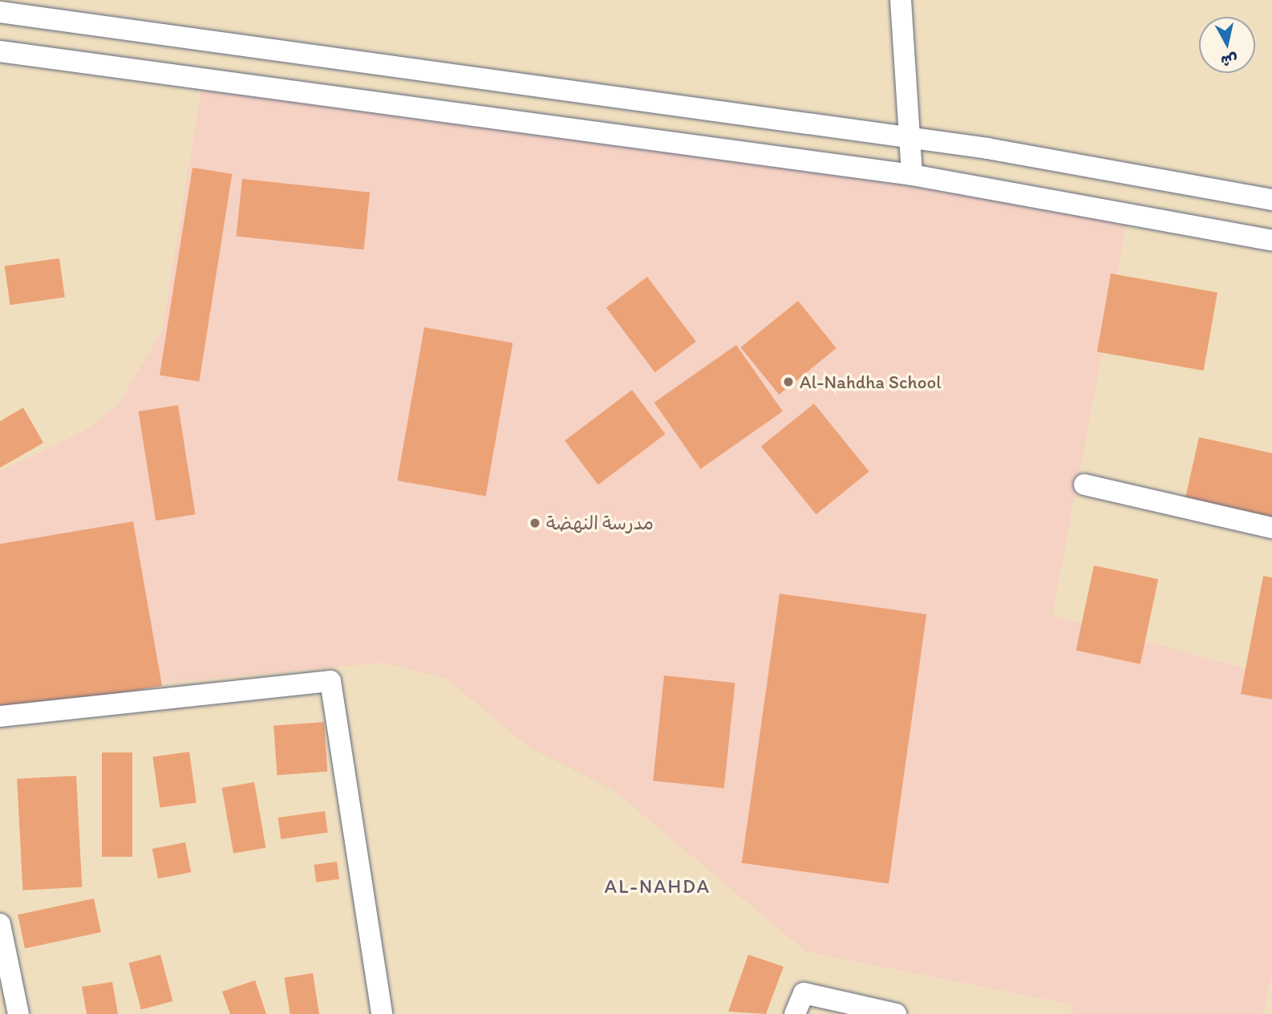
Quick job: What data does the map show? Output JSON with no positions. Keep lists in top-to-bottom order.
{
  "districts": ["AL-NAHDA"],
  "places": ["Al-Nahdha School", "مدرسة النهضة"],
  "north": "bottom"
}
